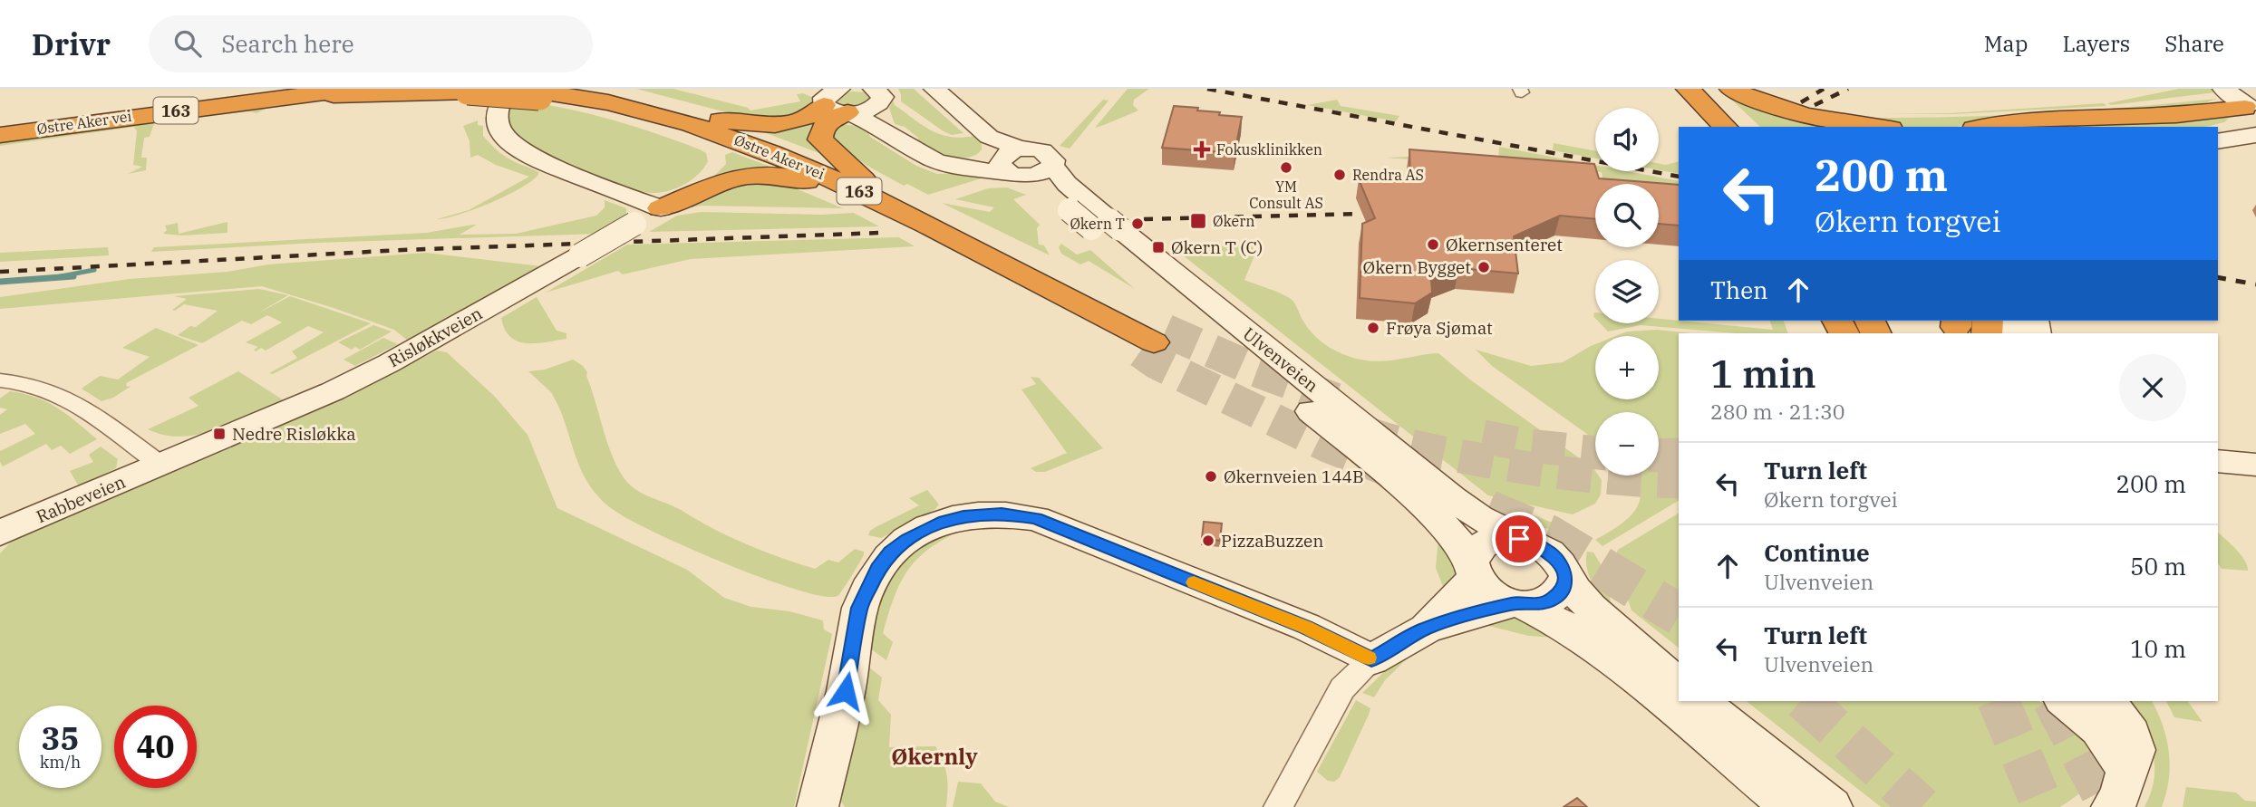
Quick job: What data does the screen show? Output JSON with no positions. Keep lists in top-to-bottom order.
{
  "streets": {
    "highway": ["163", "Østre Aker vei"],
    "main road": ["Risløkkveien", "Ulvenveien", "Rabbeveien"]
  },
  "crossings": [
    ["163", "Østre Aker vei"],
    ["Risløkkveien", "Rabbeveien"]
  ],
  "districts": ["Økernly"],
  "places": {
    "health": ["Fokusklinikken"],
    "other": [
      "YM Consult AS",
      "Rendra AS",
      "Økern T",
      "Økernsenteret",
      "Økern Bygget",
      "Frøya Sjømat",
      "Økernveien 144B",
      "PizzaBuzzen"
    ],
    "transit": ["Økern", "Økern T (C)", "Nedre Risløkka"]
  },
  "page": {
    "header": "Drivr",
    "search": "Search here",
    "nav": ["Map", "Layers", "Share"],
    "map_buttons": ["+", "−"],
    "turn": ["200 m", "Økern torgvei"],
    "then": "Then",
    "heading": ["1 min", "280 m · 21:30"],
    "list": [
      {
        "name": "Turn left",
        "note": "Økern torgvei",
        "value": "200 m"
      },
      {
        "name": "Continue",
        "note": "Ulvenveien",
        "value": "50 m"
      },
      {
        "name": "Turn left",
        "note": "Ulvenveien",
        "value": "10 m"
      }
    ],
    "speed": "35 km/h",
    "limit": "40"
  }
}
